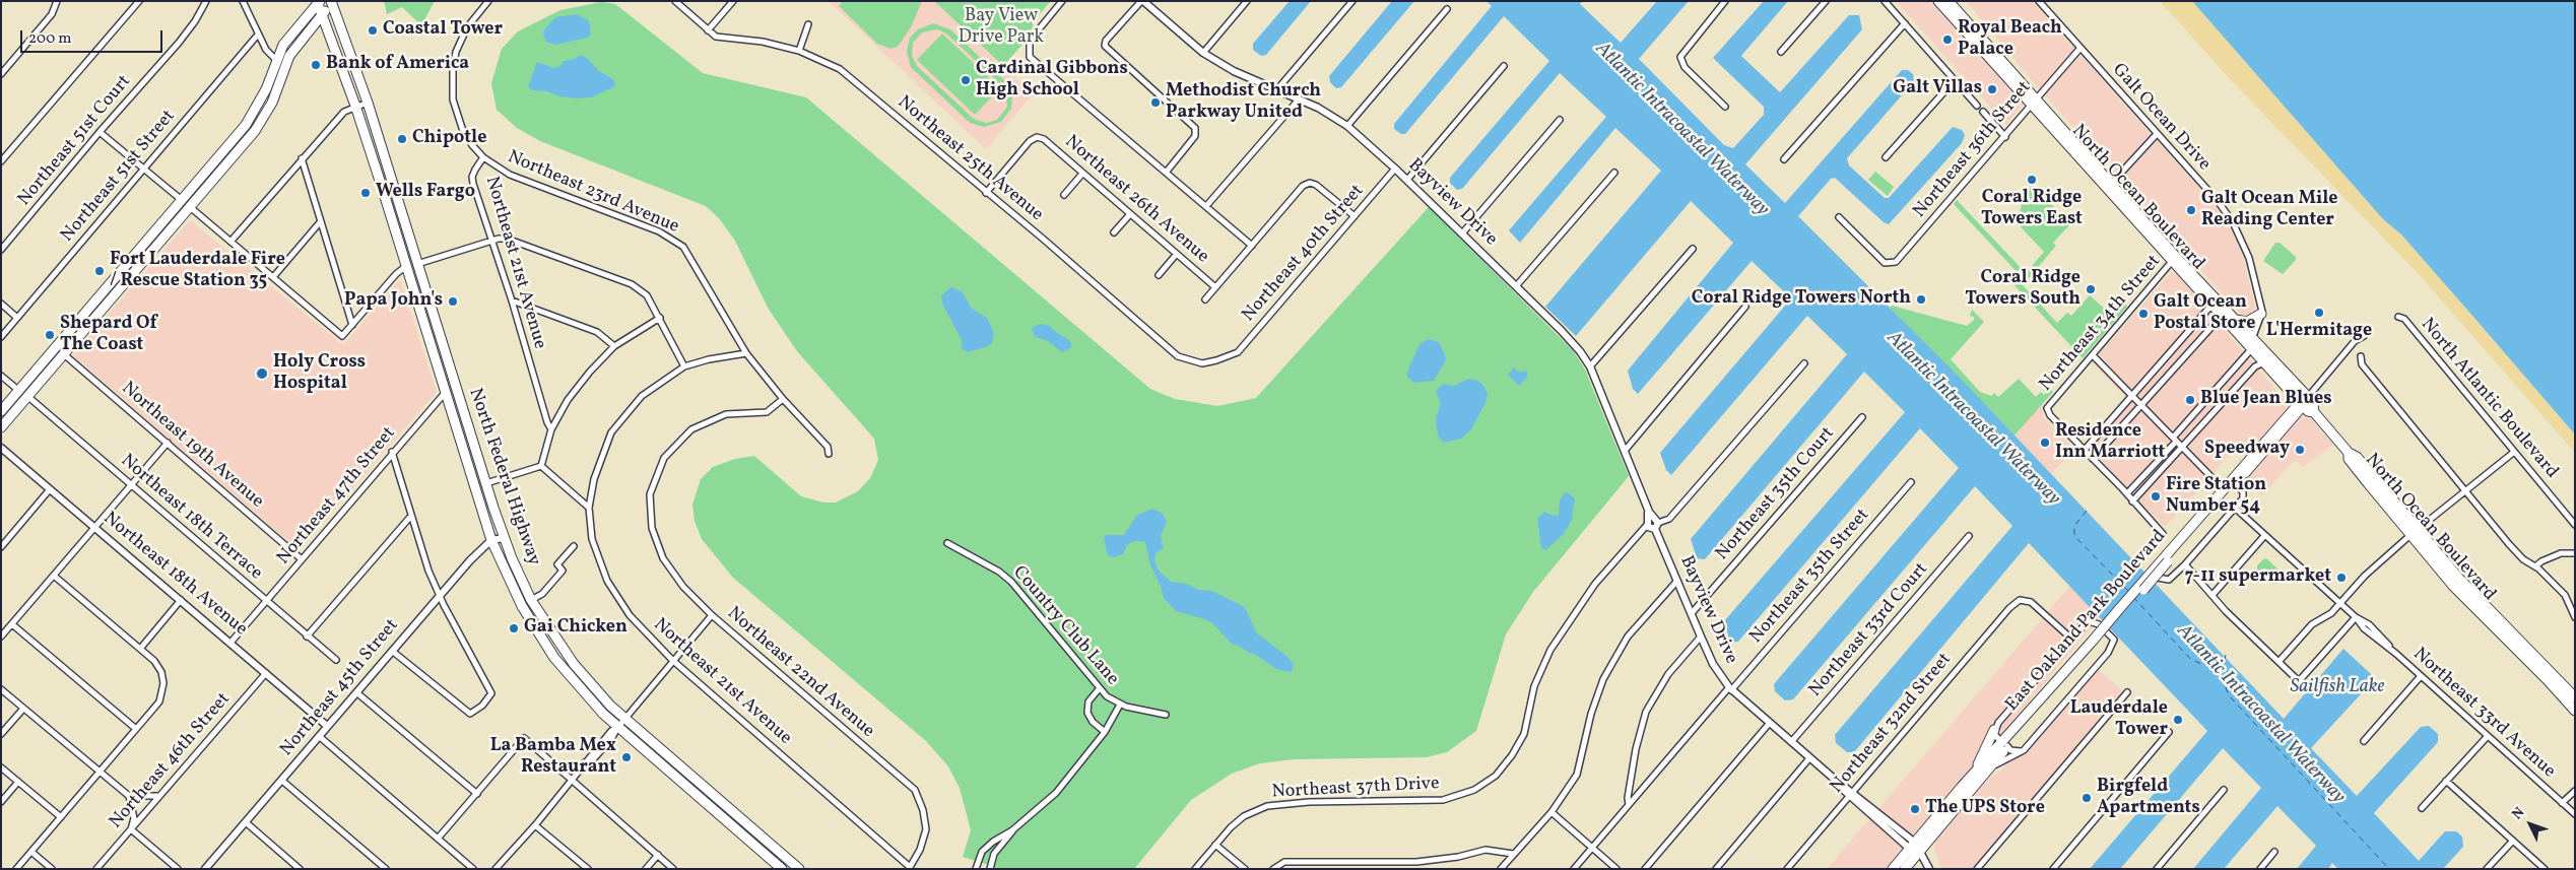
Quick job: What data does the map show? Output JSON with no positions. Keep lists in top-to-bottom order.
{
  "streets": {
    "main road": ["North Ocean Boulevard", "North Federal Highway", "East Oakland Park Boulevard"],
    "street": [
      "Galt Ocean Drive",
      "Northeast 51st Court",
      "Northeast 36th Street",
      "Northeast 25th Avenue",
      "Northeast 51st Street",
      "Northeast 23rd Avenue",
      "Northeast 26th Avenue",
      "Bayview Drive",
      "Northeast 40th Street",
      "Northeast 21st Avenue",
      "Northeast 34th Street",
      "North Atlantic Boulevard",
      "Northeast 19th Avenue",
      "Northeast 35th Court",
      "Northeast 47th Street",
      "Northeast 18th Terrace",
      "Northeast 18th Avenue",
      "Northeast 35th Street",
      "Country Club Lane",
      "Northeast 33rd Court",
      "Northeast 22nd Avenue",
      "Northeast 45th Street",
      "Northeast 33rd Avenue",
      "Northeast 32nd Street",
      "Northeast 46th Street",
      "Northeast 37th Drive"
    ]
  },
  "crossings": [
    ["Galt Ocean Drive", "Northeast 36th Street"],
    ["Northeast 36th Street", "North Ocean Boulevard"],
    ["Northeast 25th Avenue", "Northeast 26th Avenue"],
    ["Northeast 25th Avenue", "Northeast 40th Street"],
    ["Northeast 23rd Avenue", "Northeast 21st Avenue"],
    ["Northeast 23rd Avenue", "Northeast 22nd Avenue"],
    ["North Ocean Boulevard", "Northeast 34th Street"],
    ["North Ocean Boulevard", "East Oakland Park Boulevard"],
    ["Bayview Drive", "Northeast 40th Street"],
    ["Bayview Drive", "Northeast 35th Court"],
    ["Bayview Drive", "Northeast 35th Street"],
    ["Bayview Drive", "East Oakland Park Boulevard"],
    ["Bayview Drive", "Northeast 33rd Court"],
    ["Bayview Drive", "Northeast 32nd Street"],
    ["Bayview Drive", "Northeast 37th Drive"],
    ["Northeast 21st Avenue", "Northeast 22nd Avenue"],
    ["Northeast 19th Avenue", "Northeast 47th Street"],
    ["North Federal Highway", "Northeast 47th Street"],
    ["North Federal Highway", "Northeast 45th Street"],
    ["Northeast 47th Street", "Northeast 18th Terrace"],
    ["Northeast 47th Street", "Northeast 18th Avenue"],
    ["Northeast 18th Avenue", "Northeast 45th Street"],
    ["Northeast 18th Avenue", "Northeast 46th Street"],
    ["East Oakland Park Boulevard", "Northeast 33rd Avenue"]
  ],
  "water": ["Atlantic Intracoastal Waterway", "Sailfish Lake"],
  "parks": ["Bay View Drive Park"],
  "places": [
    "Coastal Tower",
    "Royal Beach Palace",
    "Bank of America",
    "Cardinal Gibbons High School",
    "Galt Villas",
    "Methodist Church Parkway United",
    "Chipotle",
    "Coral Ridge Towers East",
    "Wells Fargo",
    "Galt Ocean Mile Reading Center",
    "Fort Lauderdale Fire / Rescue Station 35",
    "Coral Ridge Towers South",
    "Coral Ridge Towers North",
    "Papa John's",
    "L'Hermitage",
    "Galt Ocean Postal Store",
    "Shepard Of The Coast",
    "Holy Cross Hospital",
    "Blue Jean Blues",
    "Residence Inn Marriott",
    "Speedway",
    "Fire Station Number 54",
    "7-11 supermarket",
    "Gai Chicken",
    "Lauderdale Tower",
    "La Bamba Mex Restaurant",
    "Birgfeld Apartments",
    "The UPS Store"
  ],
  "scale_bar": "200 m",
  "north": "top left"
}
